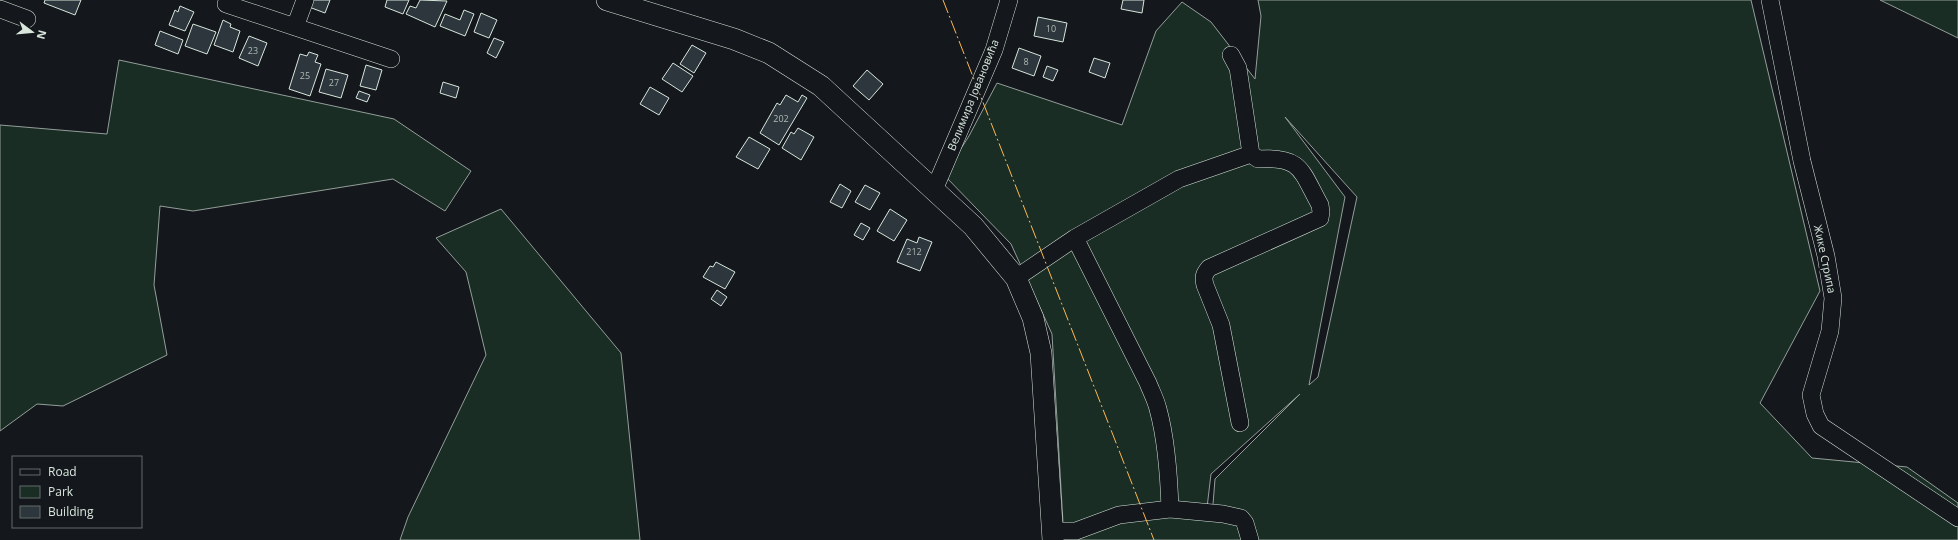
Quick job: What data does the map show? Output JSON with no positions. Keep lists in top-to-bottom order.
{
  "streets": {
    "street": ["Велимира Јовановића", "Жике Стрипа"]
  },
  "house_numbers": [
    "10",
    "23",
    "8",
    "25",
    "27",
    "202",
    "212"
  ],
  "legend": ["Road", "Park", "Building"],
  "north": "right"
}
